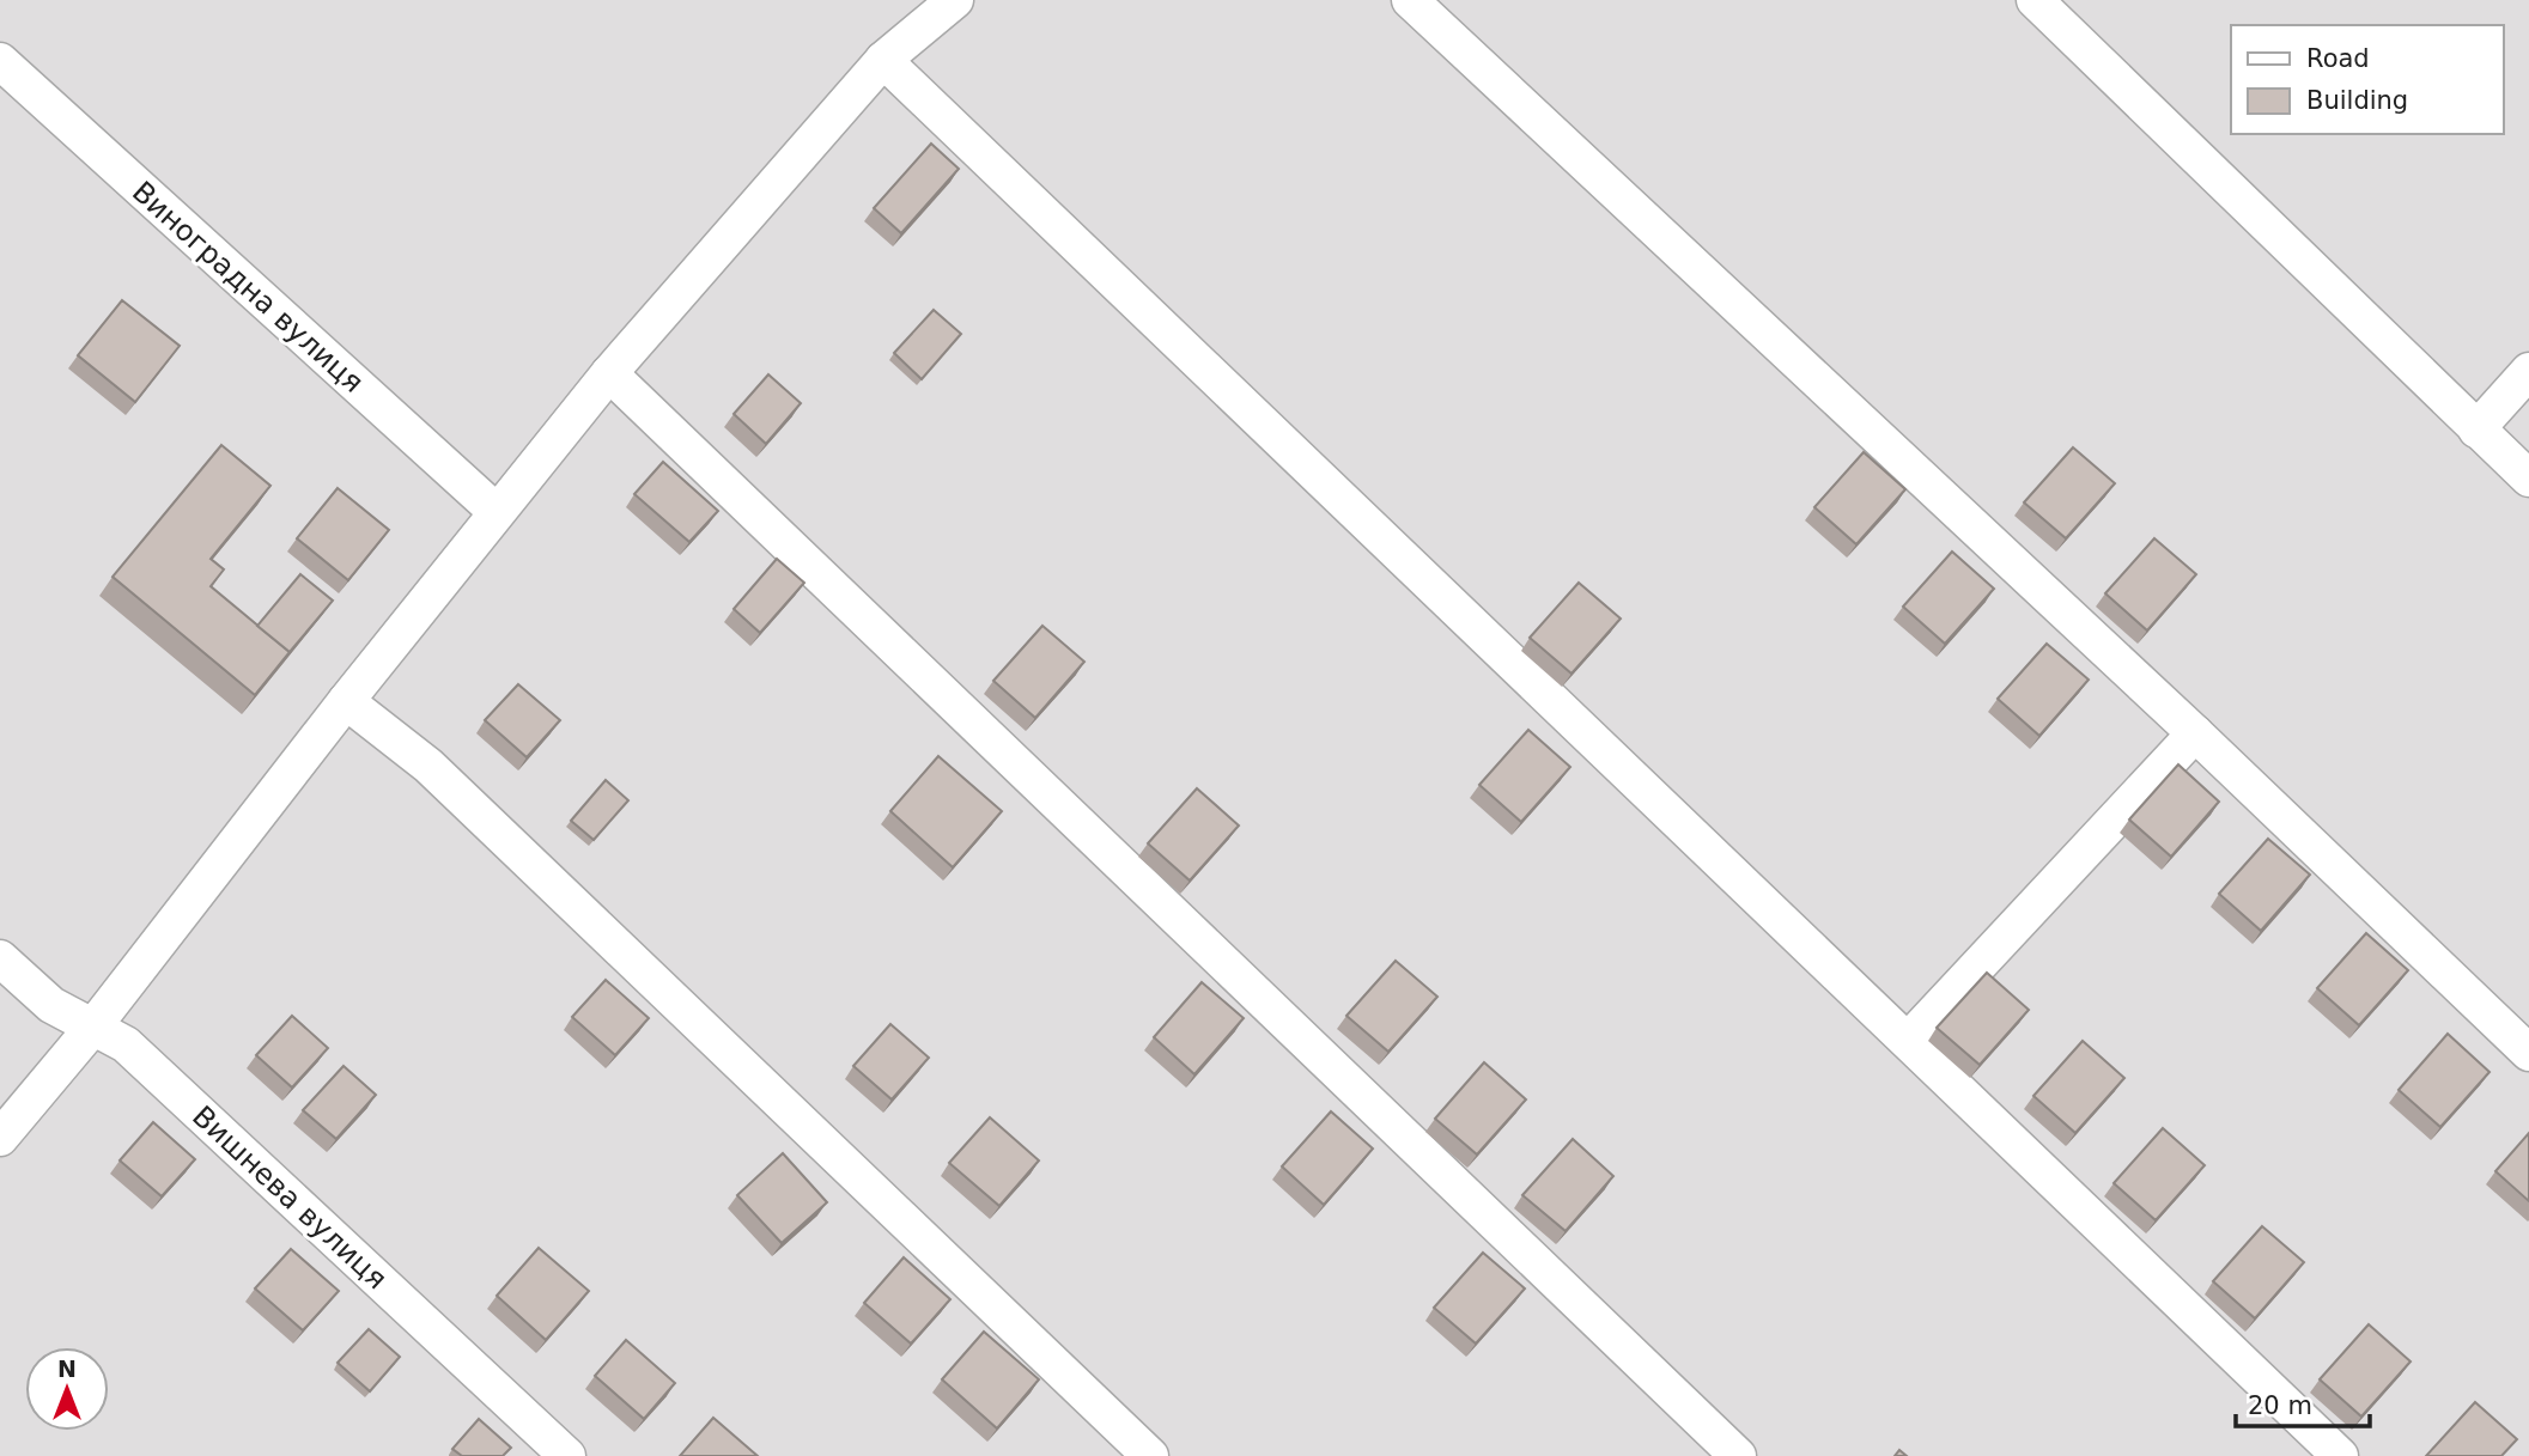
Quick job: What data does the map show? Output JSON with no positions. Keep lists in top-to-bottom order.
{
  "streets": {
    "street": ["Виноградна вулиця", "Вишнева вулиця"]
  },
  "legend": ["Road", "Building"],
  "scale_bar": "20 m",
  "north": "top"
}
